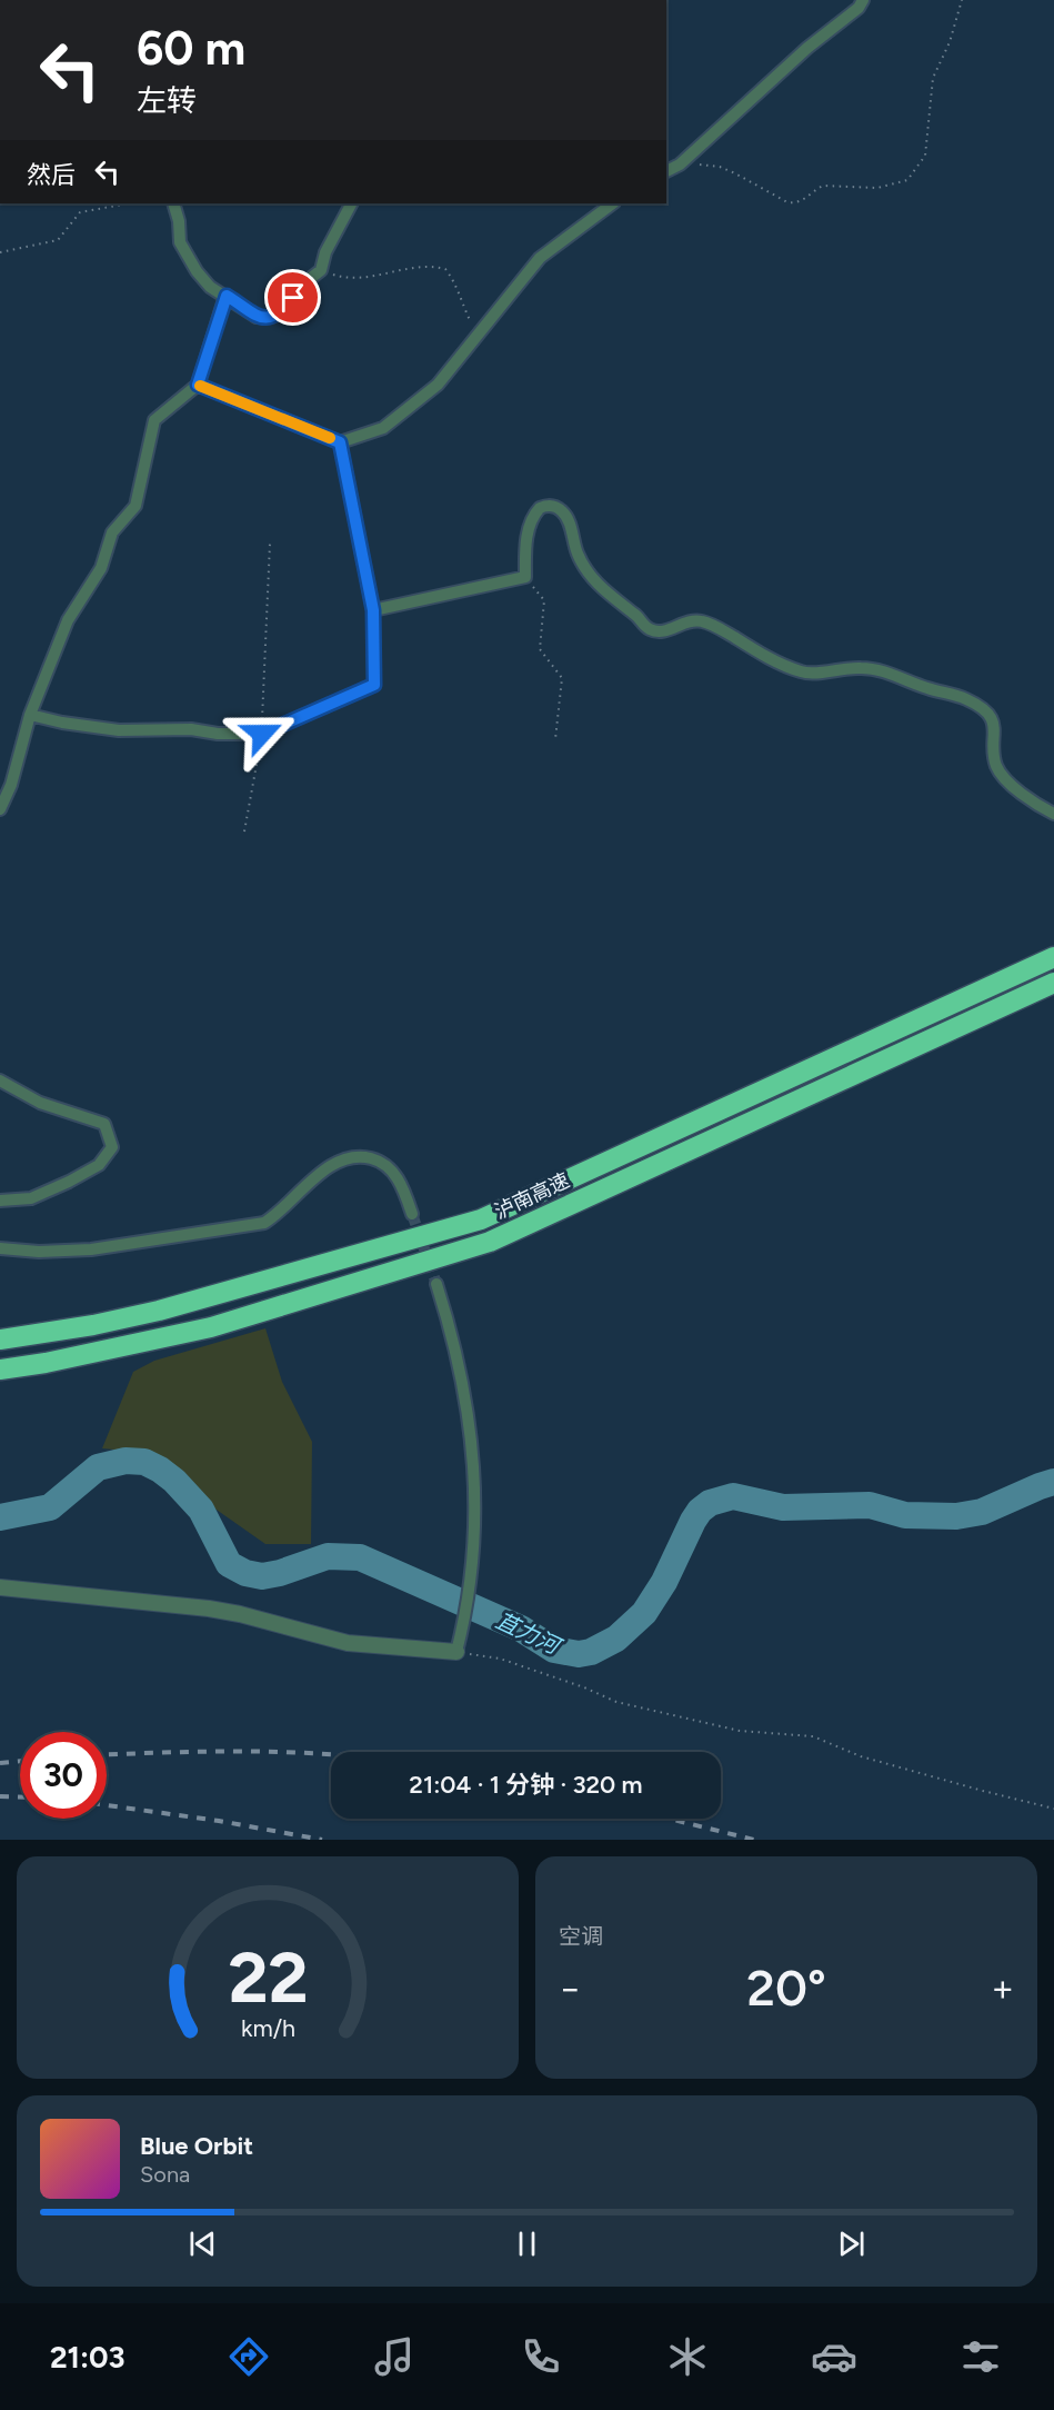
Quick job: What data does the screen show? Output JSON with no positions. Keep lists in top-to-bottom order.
{
  "streets": {
    "highway": ["泸南高速"]
  },
  "water": ["苴力河"],
  "page": {
    "turn": ["60 m", "左转"],
    "then": "然后",
    "limit": "30",
    "trip": "21:04 · 1 分钟 · 320 m",
    "tile": "空调",
    "heat": ["−", "20°", "+"],
    "song": ["Blue Orbit", "Sona"],
    "tabs": "21:03",
    "gauge": ["22", "km/h"]
  }
}
